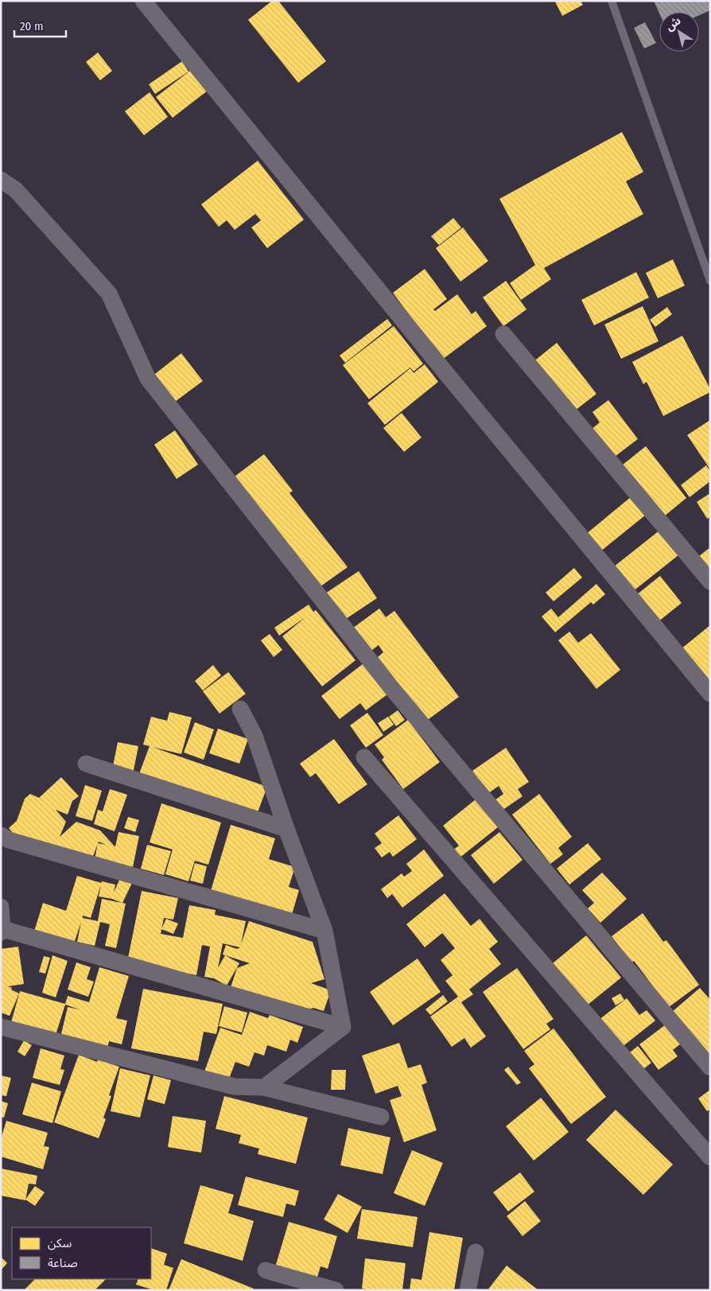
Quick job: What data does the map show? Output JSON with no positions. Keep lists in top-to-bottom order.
{
  "legend": ["سكن", "صناعة"],
  "scale_bar": "20 m",
  "north": "top left"
}
